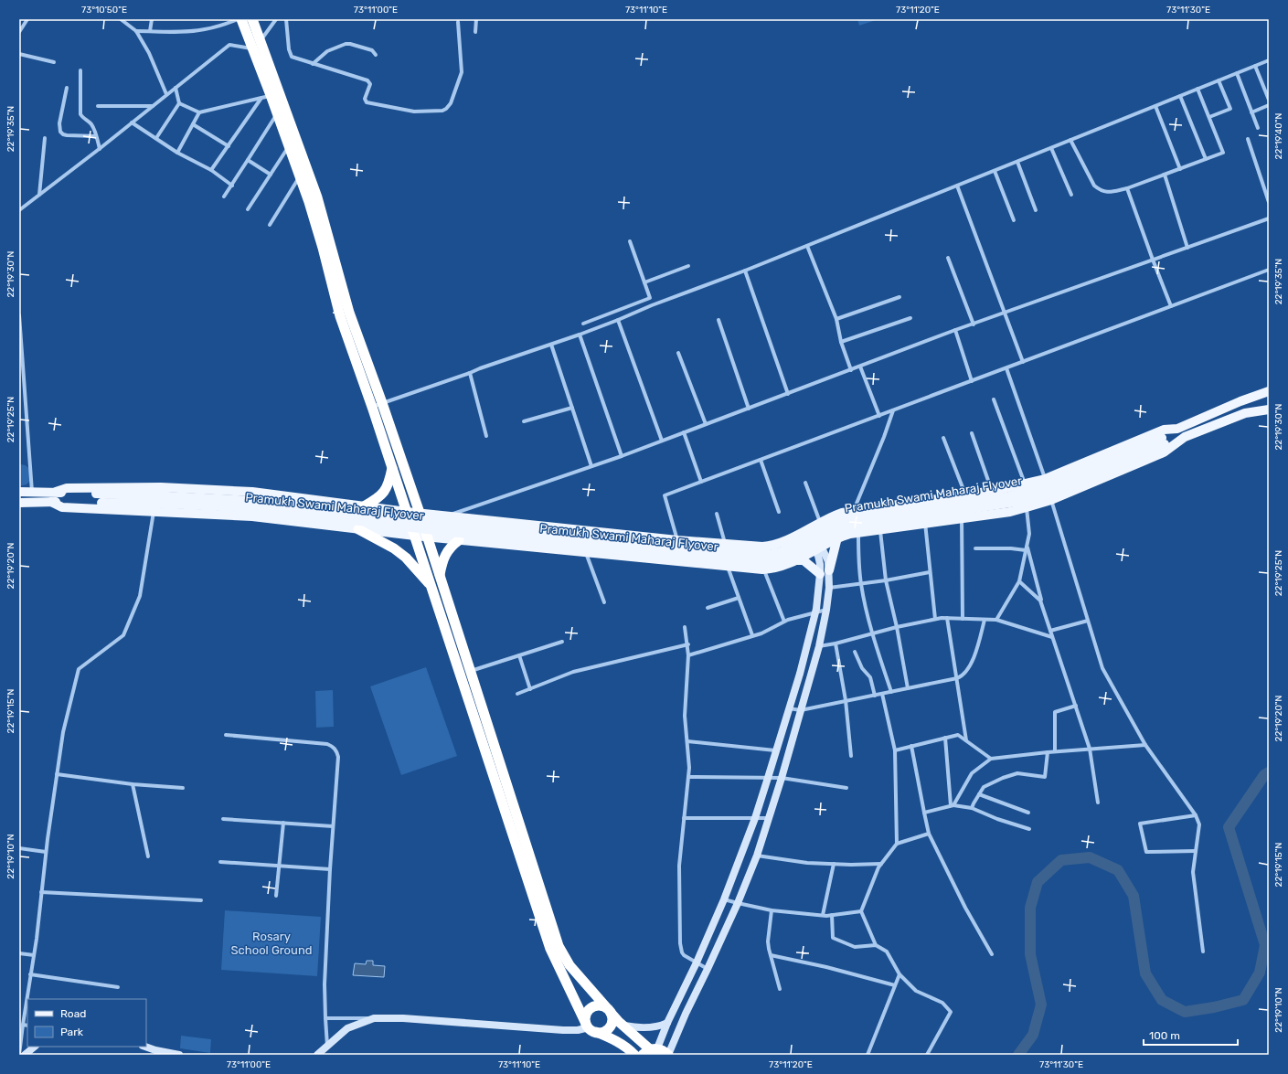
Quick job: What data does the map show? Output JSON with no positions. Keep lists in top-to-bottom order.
{
  "streets": {
    "main road": ["Pramukh Swami Maharaj Flyover"]
  },
  "parks": ["Rosary School Ground"],
  "legend": ["Road", "Park"],
  "scale_bar": "100 m",
  "coordinates": [
    "73°10'50\"E",
    "73°11'00\"E",
    "73°11'10\"E",
    "73°11'20\"E",
    "73°11'30\"E",
    "22°19'35\"N",
    "22°19'40\"N",
    "22°19'30\"N",
    "22°19'25\"N",
    "22°19'20\"N",
    "22°19'15\"N",
    "22°19'10\"N"
  ]
}
